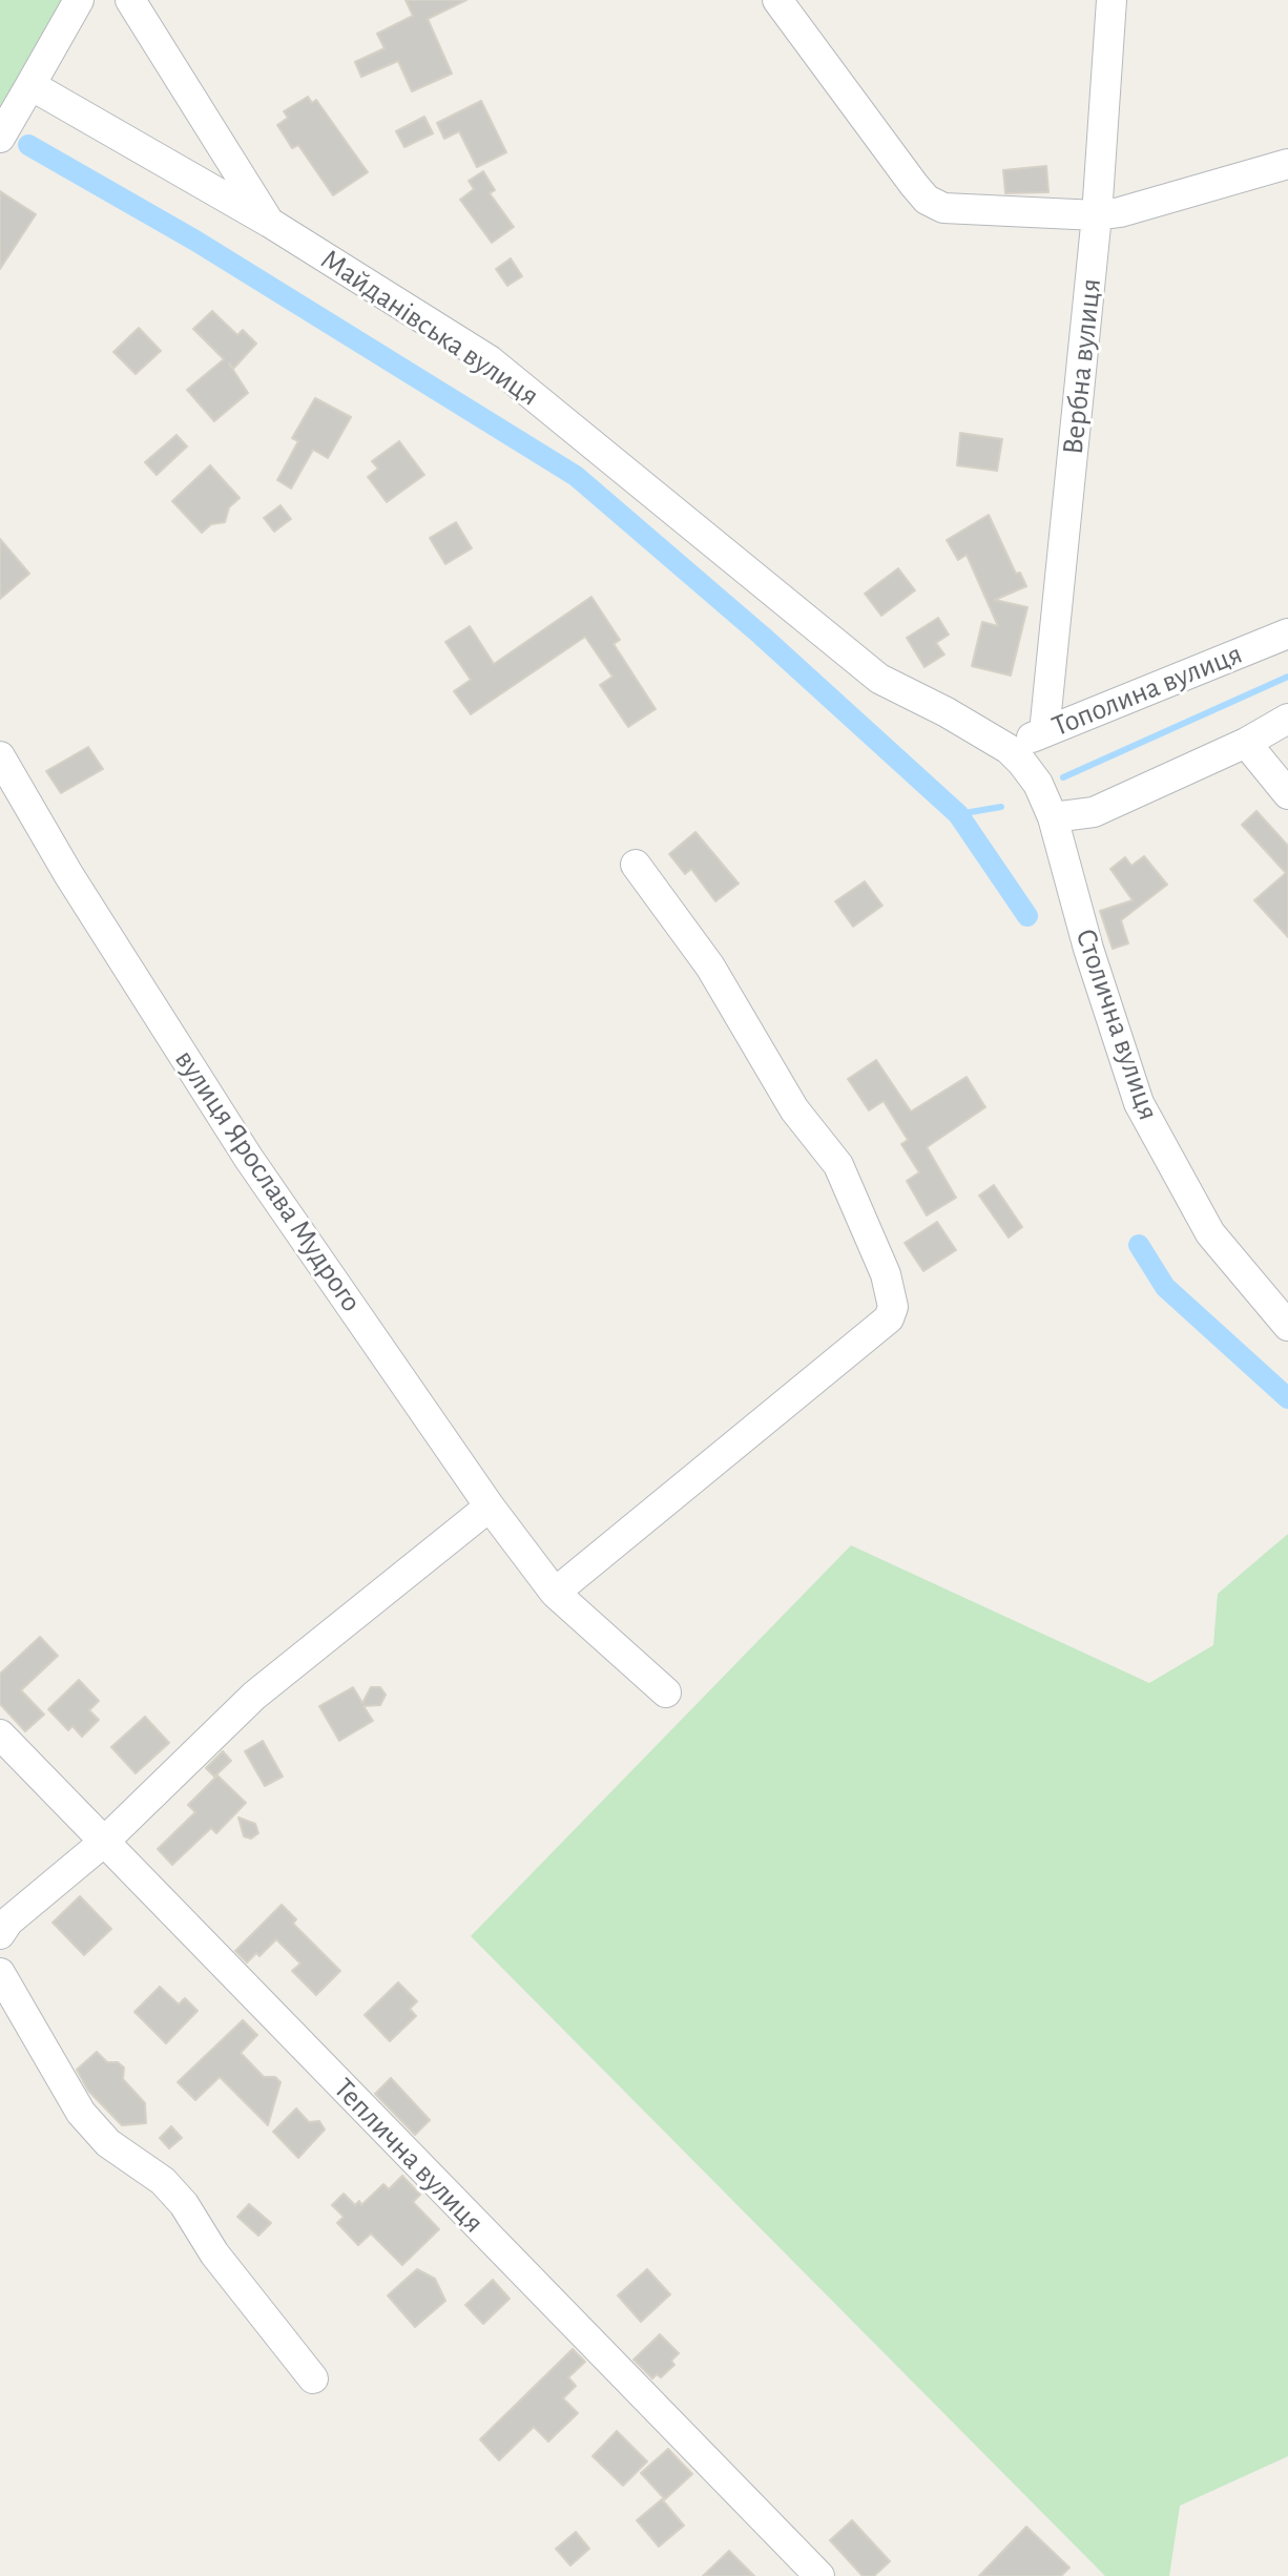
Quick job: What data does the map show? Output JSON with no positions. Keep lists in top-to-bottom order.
{
  "streets": {
    "street": [
      "Майданівська вулиця",
      "Вербна вулиця",
      "Тополина вулиця",
      "Столична вулиця",
      "вулиця Ярослава Мудрого",
      "Теплична вулиця"
    ]
  },
  "crossings": [
    ["Майданівська вулиця", "Тополина вулиця"],
    ["Майданівська вулиця", "Столична вулиця"],
    ["Вербна вулиця", "Тополина вулиця"],
    ["Тополина вулиця", "Столична вулиця"]
  ]
}
